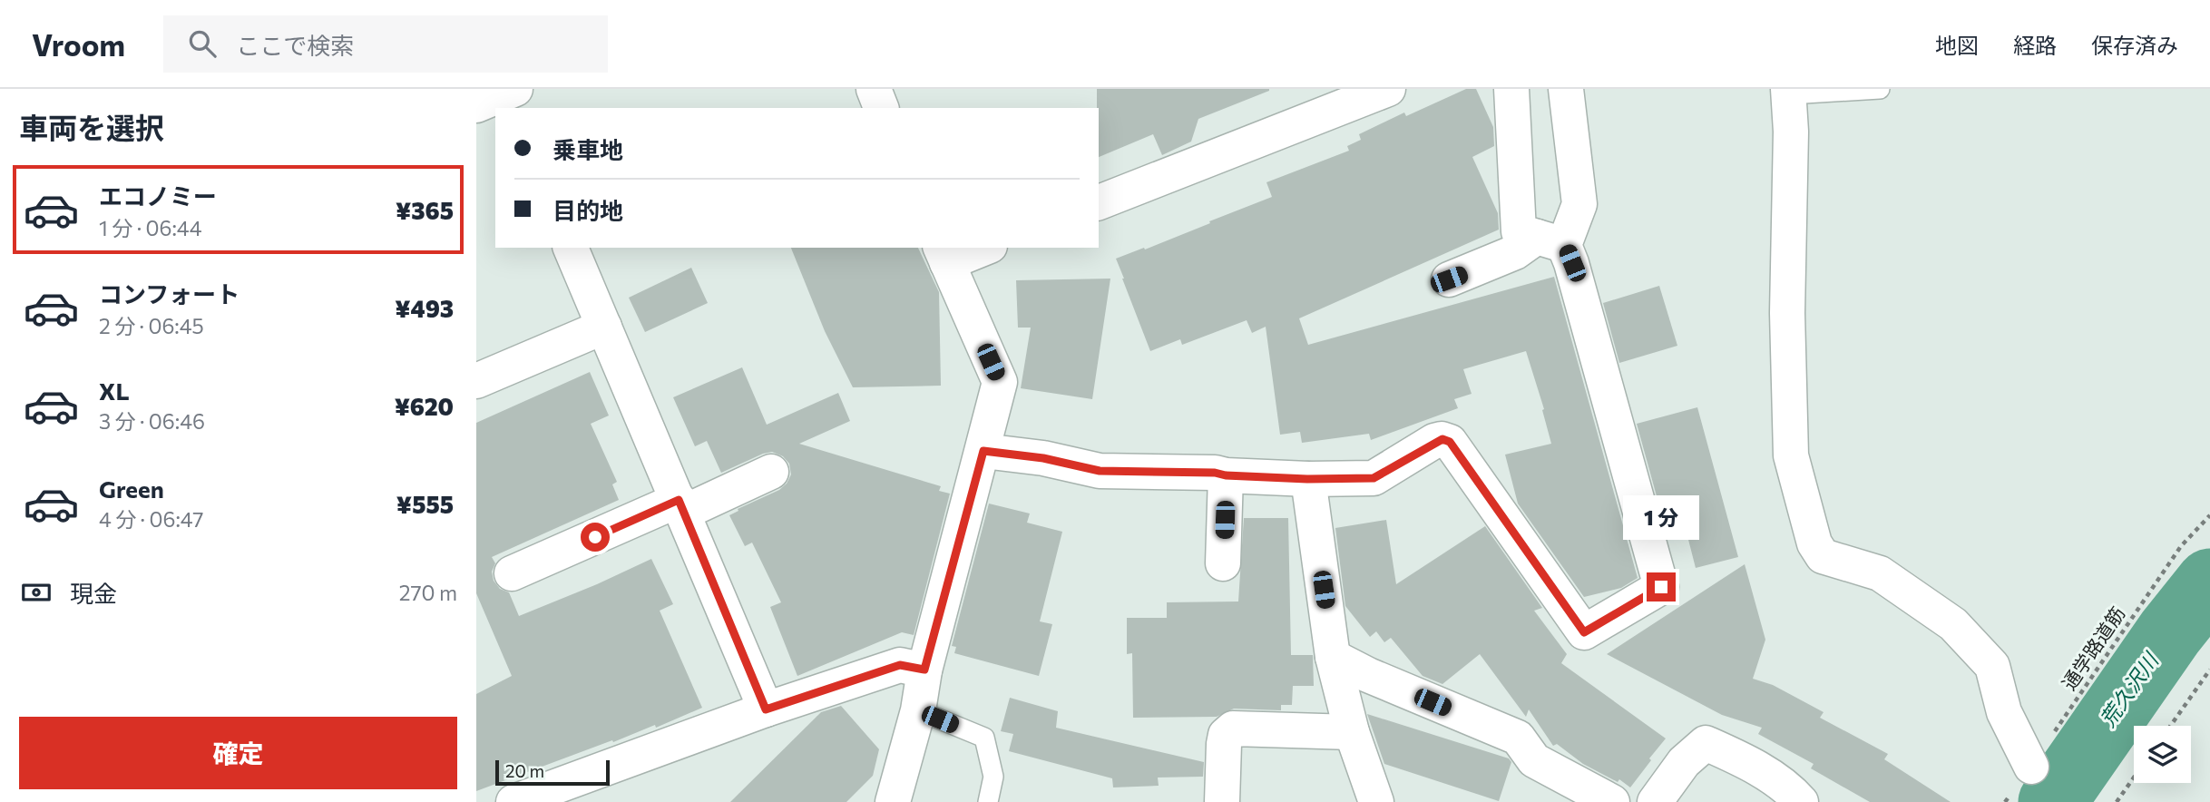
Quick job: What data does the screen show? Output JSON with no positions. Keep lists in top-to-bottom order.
{
  "streets": {
    "path": ["通学路道筋"]
  },
  "water": ["荒久沢川"],
  "scale_bar": "20 m",
  "page": {
    "header": "Vroom",
    "search": "ここで検索",
    "nav": ["地図", "経路", "保存済み"],
    "heading": "車両を選択",
    "banner": ["乗車地", "目的地"],
    "list": [
      {
        "name": "エコノミー",
        "note": "1 分 · 06:44",
        "value": "¥365"
      },
      {
        "name": "コンフォート",
        "note": "2 分 · 06:45",
        "value": "¥493"
      },
      {
        "name": "XL",
        "note": "3 分 · 06:46",
        "value": "¥620"
      },
      {
        "name": "Green",
        "note": "4 分 · 06:47",
        "value": "¥555"
      }
    ],
    "bubble": "1 分",
    "pay": ["現金", "270 m"],
    "buttons": "確定",
    "scale": "20 m"
  }
}
